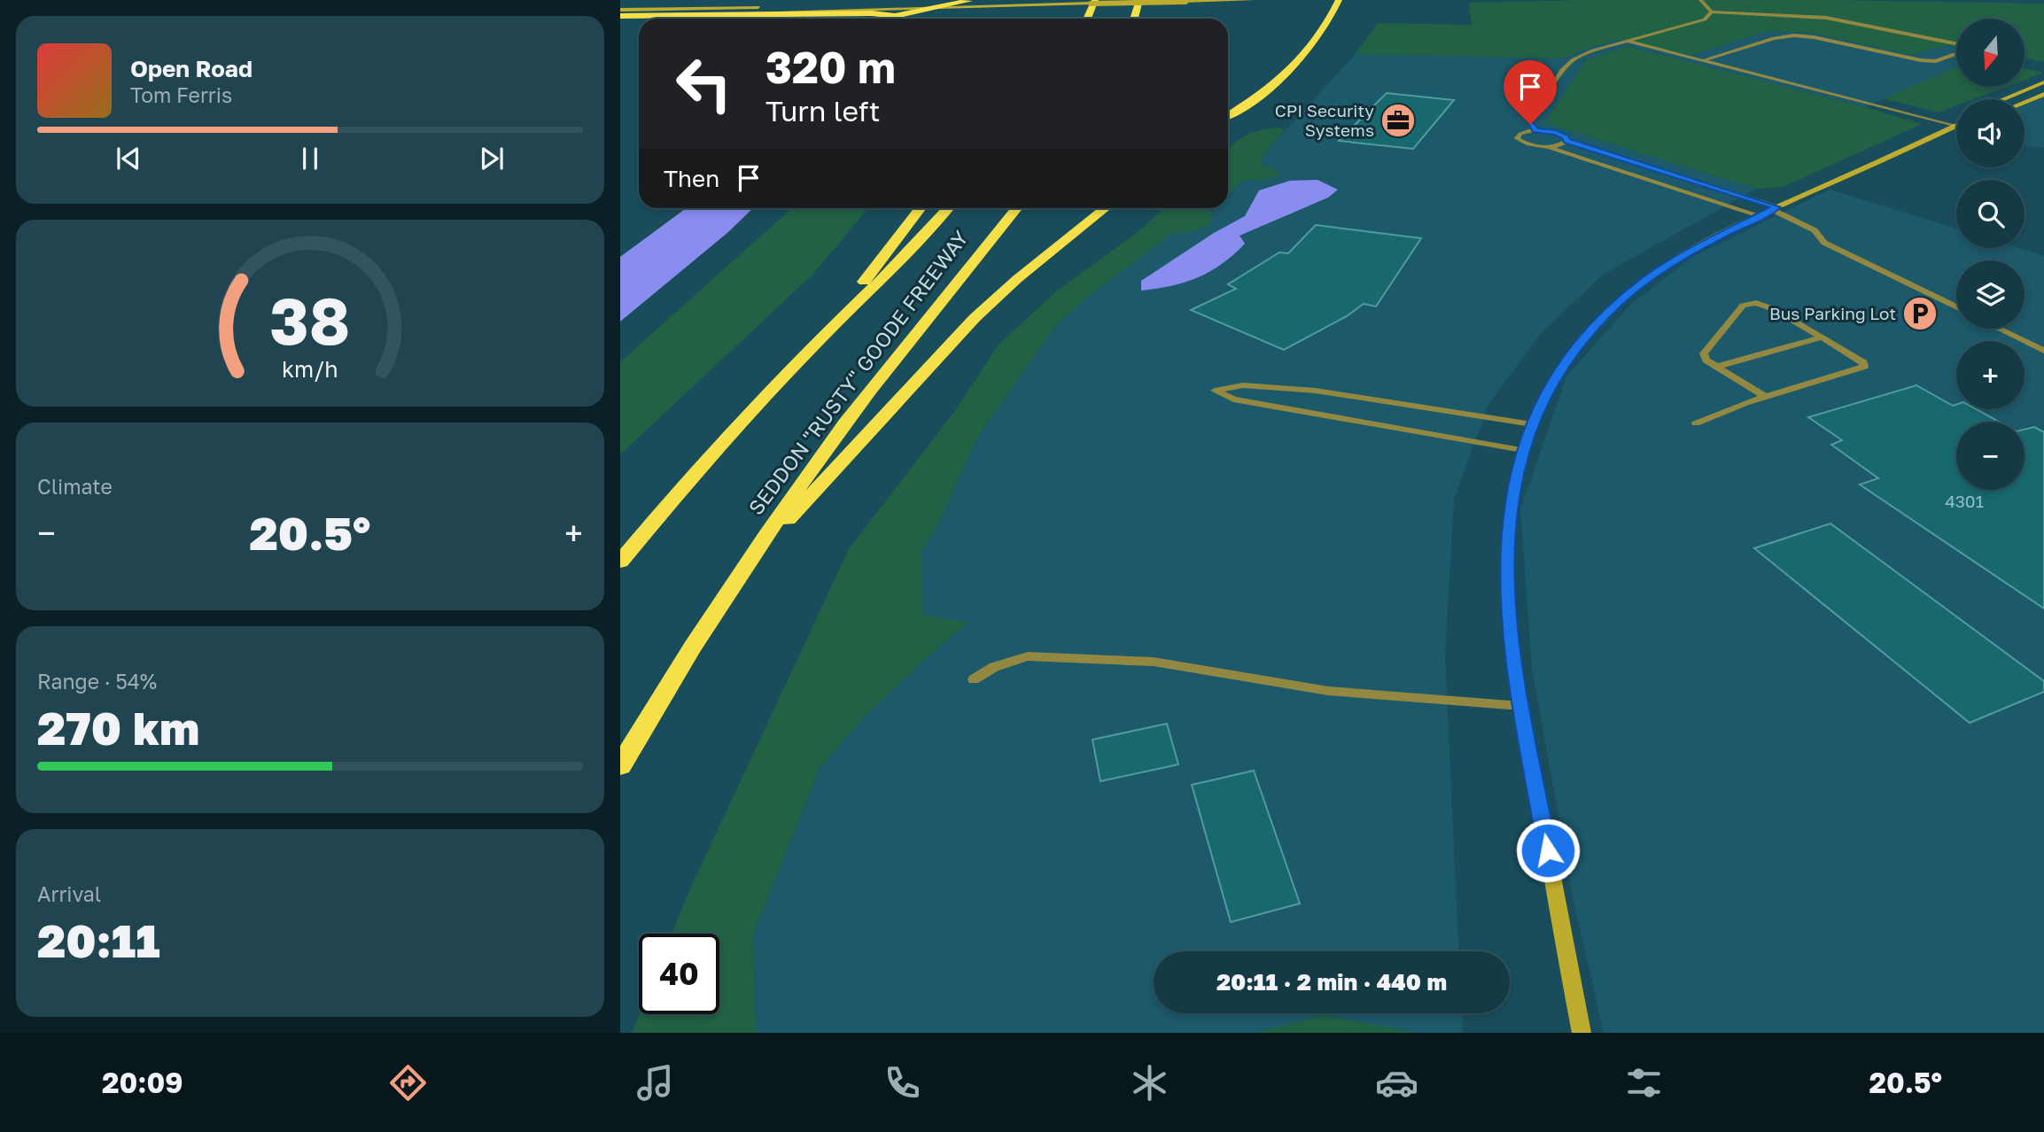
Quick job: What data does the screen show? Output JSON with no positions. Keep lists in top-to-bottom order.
{
  "streets": {
    "highway": ["SEDDON \"RUSTY\" GOODE FREEWAY"]
  },
  "places": {
    "office": ["CPI Security Systems"],
    "parking": ["Bus Parking Lot"]
  },
  "house_numbers": ["4301"],
  "north": "bottom",
  "page": {
    "map_buttons": ["+", "−"],
    "turn": ["320 m", "Turn left"],
    "song": ["Open Road", "Tom Ferris"],
    "then": "Then",
    "tile": [
      "Climate",
      ["Range · 54%", "270 km"],
      ["Arrival", "20:11"]
    ],
    "heat": ["−", "20.5°", "+"],
    "limit": "40",
    "trip": "20:11 · 2 min · 440 m",
    "tabs": ["20:09", "20.5°"],
    "gauge": ["38", "km/h"]
  }
}
